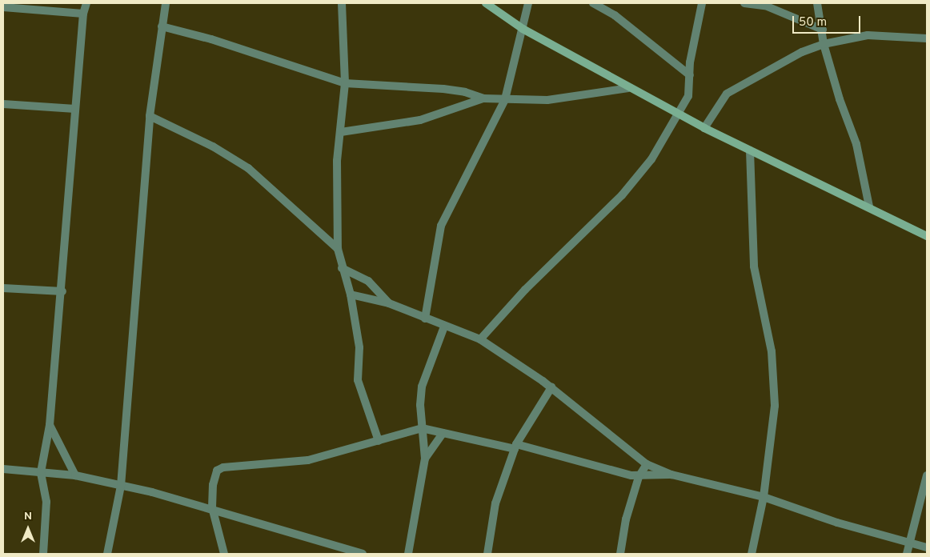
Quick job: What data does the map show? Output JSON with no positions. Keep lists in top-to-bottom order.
{
  "scale_bar": "50 m",
  "north": "top"
}
